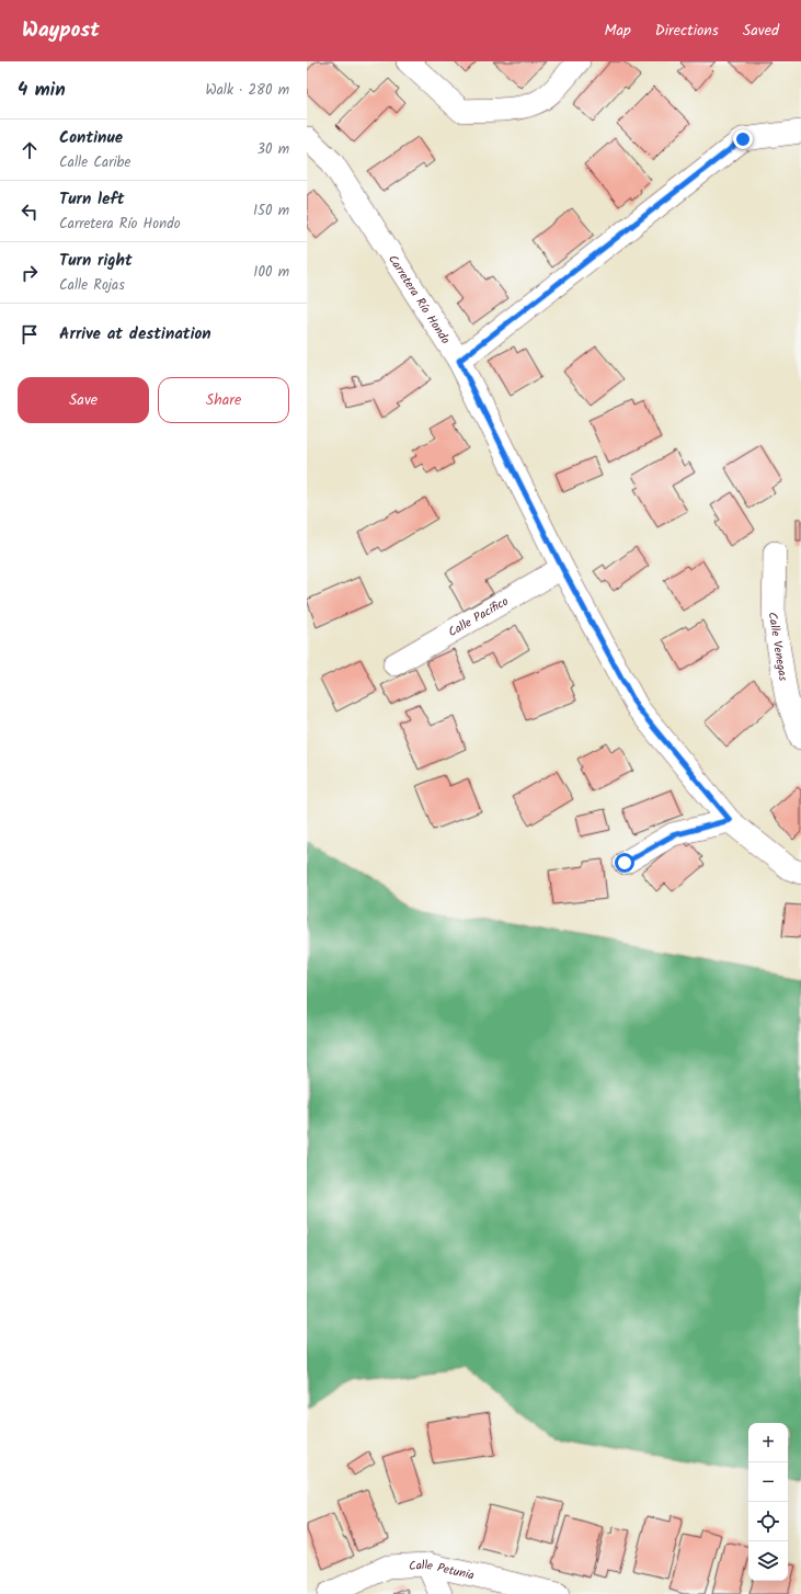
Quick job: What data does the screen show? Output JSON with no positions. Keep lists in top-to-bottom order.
{
  "streets": {
    "street": [
      "Carretera Río Hondo",
      "Calle Pacífico",
      "Calle Venegas",
      "Calle Petunia"
    ]
  },
  "crossings": [
    ["Carretera Río Hondo", "Calle Pacífico"]
  ],
  "page": {
    "header": "Waypost",
    "nav": ["Map", "Directions", "Saved"],
    "heading": ["4 min", "Walk · 280 m"],
    "list": [
      ["Continue", "Calle Caribe", "30 m"],
      ["Turn left", "Carretera Río Hondo", "150 m"],
      ["Turn right", "Calle Rojas", "100 m"],
      "Arrive at destination"
    ],
    "buttons": ["Save", "Share"],
    "map_buttons": ["+", "−"]
  }
}
